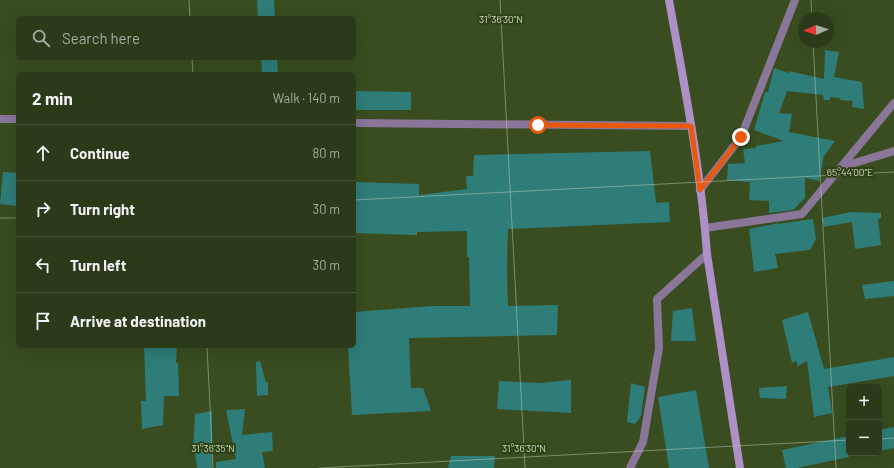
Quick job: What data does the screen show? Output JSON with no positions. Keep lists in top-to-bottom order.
{
  "north": "left",
  "page": {
    "search": "Search here",
    "heading": ["2 min", "Walk · 140 m"],
    "list": [
      ["Continue", "80 m"],
      ["Turn right", "30 m"],
      ["Turn left", "30 m"],
      "Arrive at destination"
    ],
    "map_buttons": ["+", "−"]
  },
  "coordinates": ["31°36'30\"N", "65°44'00\"E", "31°36'35\"N"]
}
